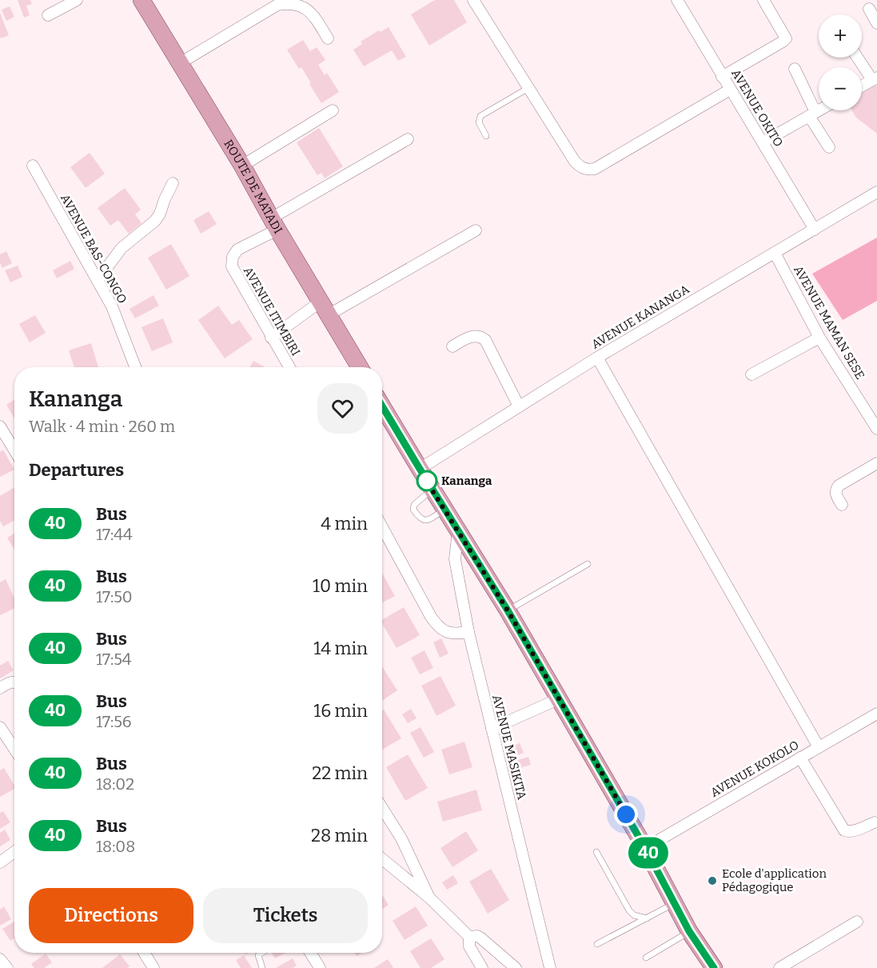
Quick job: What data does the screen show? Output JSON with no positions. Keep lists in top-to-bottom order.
{
  "streets": {
    "main road": ["ROUTE DE MATADI"],
    "street": [
      "AVENUE OKITO",
      "AVENUE BAS-CONGO",
      "AVENUE ITIMBIRI",
      "AVENUE KANANGA",
      "AVENUE MAMAN SESE",
      "AVENUE MASIKITA",
      "AVENUE KOKOLO"
    ]
  },
  "crossings": [
    ["AVENUE OKITO", "AVENUE KANANGA"],
    ["ROUTE DE MATADI", "AVENUE ITIMBIRI"],
    ["AVENUE KANANGA", "AVENUE MAMAN SESE"]
  ],
  "places": ["Kananga", "Ecole d'application Pédagogique"],
  "lines": ["bus line 40"],
  "page": {
    "on_map": "40",
    "map_buttons": ["+", "−"],
    "heading": [
      ["Kananga", "Walk · 4 min · 260 m"],
      "Departures"
    ],
    "list": [
      {
        "mark": "40",
        "name": "Bus",
        "note": "17:44",
        "value": "4 min"
      },
      {
        "mark": "40",
        "name": "Bus",
        "note": "17:50",
        "value": "10 min"
      },
      {
        "mark": "40",
        "name": "Bus",
        "note": "17:54",
        "value": "14 min"
      },
      {
        "mark": "40",
        "name": "Bus",
        "note": "17:56",
        "value": "16 min"
      },
      {
        "mark": "40",
        "name": "Bus",
        "note": "18:02",
        "value": "22 min"
      },
      {
        "mark": "40",
        "name": "Bus",
        "note": "18:08",
        "value": "28 min"
      }
    ],
    "buttons": ["Directions", "Tickets"]
  }
}
